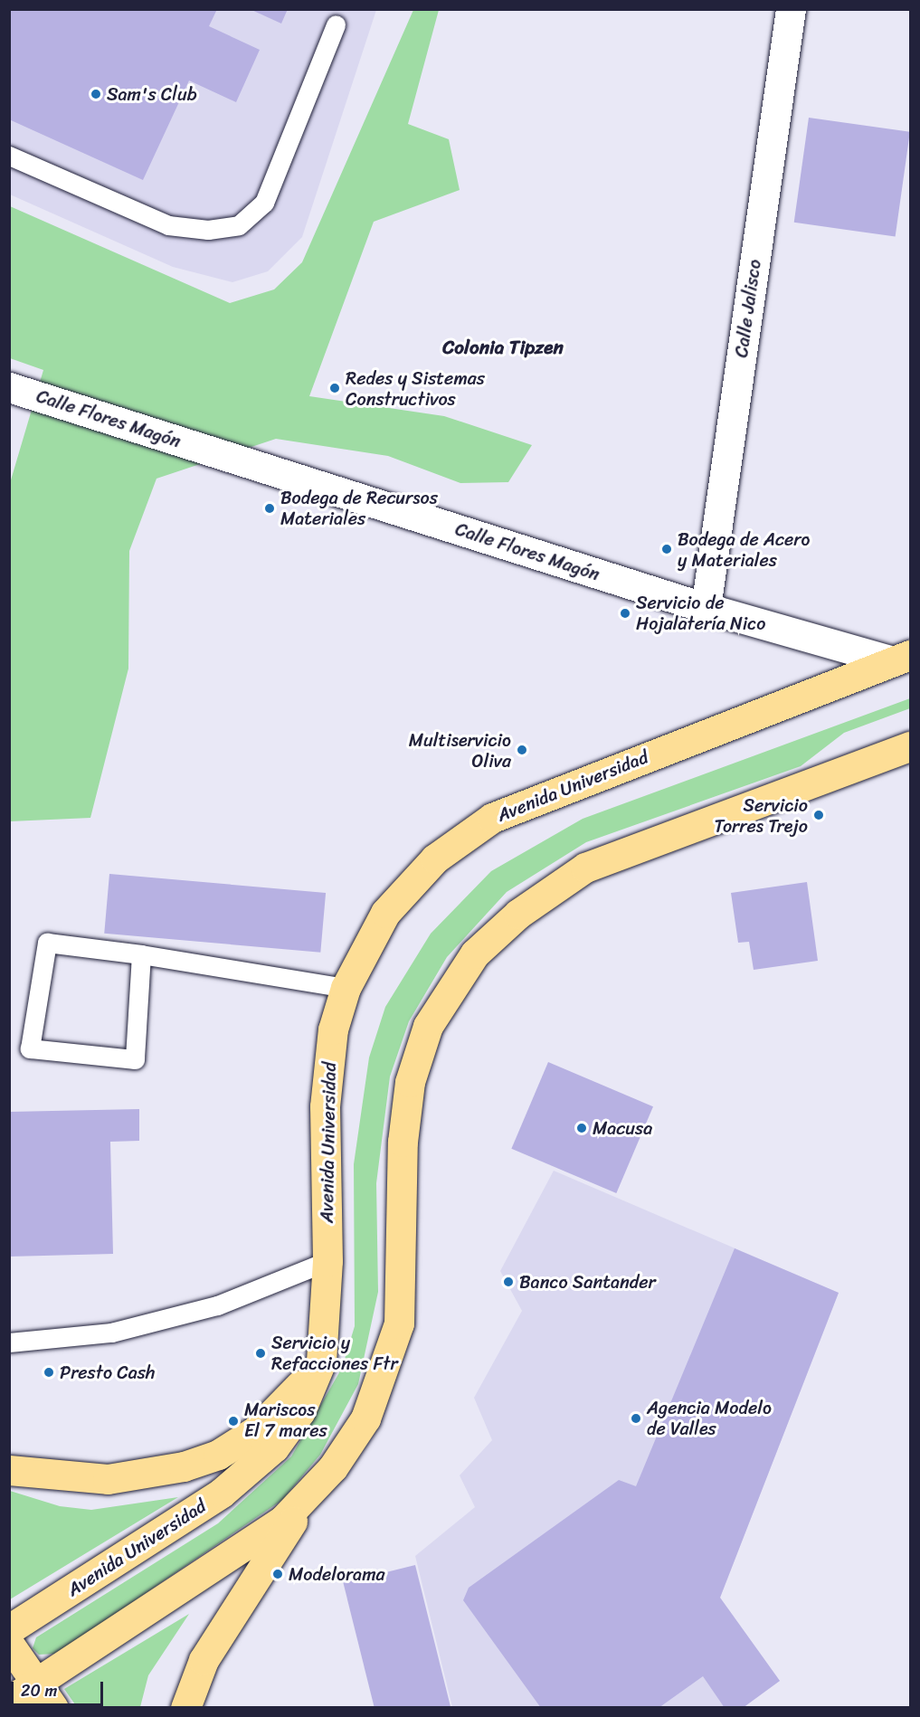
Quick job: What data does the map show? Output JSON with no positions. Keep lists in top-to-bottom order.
{
  "streets": {
    "main road": ["Avenida Universidad"],
    "street": ["Calle Jalisco", "Calle Flores Magón"]
  },
  "crossings": [
    ["Calle Jalisco", "Calle Flores Magón"],
    ["Calle Flores Magón", "Avenida Universidad"]
  ],
  "districts": ["Colonia Tipzen"],
  "places": [
    "Sam's Club",
    "Redes y Sistemas Constructivos",
    "Bodega de Recursos Materiales",
    "Bodega de Acero y Materiales",
    "Servicio de Hojalatería Nico",
    "Multiservicio Oliva",
    "Servicio Torres Trejo",
    "Macusa",
    "Banco Santander",
    "Servicio y Refacciones Ftr",
    "Presto Cash",
    "Agencia Modelo de Valles",
    "Mariscos El 7 mares",
    "Modelorama"
  ],
  "scale_bar": "20 m"
}
